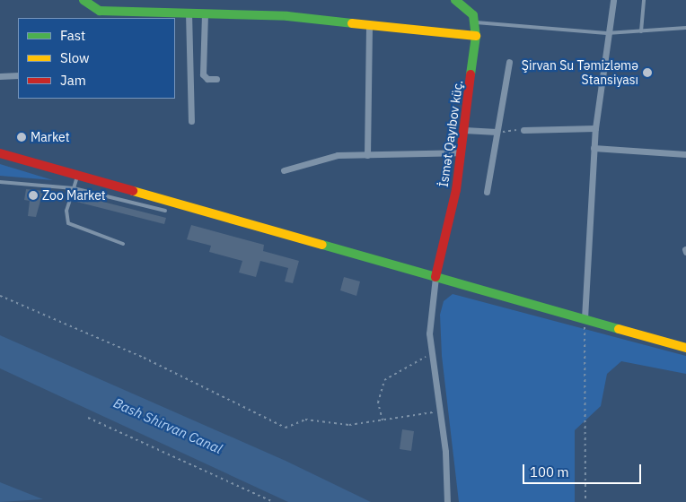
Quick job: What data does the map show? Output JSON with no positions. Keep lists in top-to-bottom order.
{
  "streets": {
    "main road": ["İsmət Qayıbov küç."]
  },
  "water": ["Bash Shirvan Canal"],
  "places": ["Şirvan Su Təmizləmə Stansiyası", "Market", "Zoo Market"],
  "legend": ["Fast", "Slow", "Jam"],
  "scale_bar": "100 m"
}
